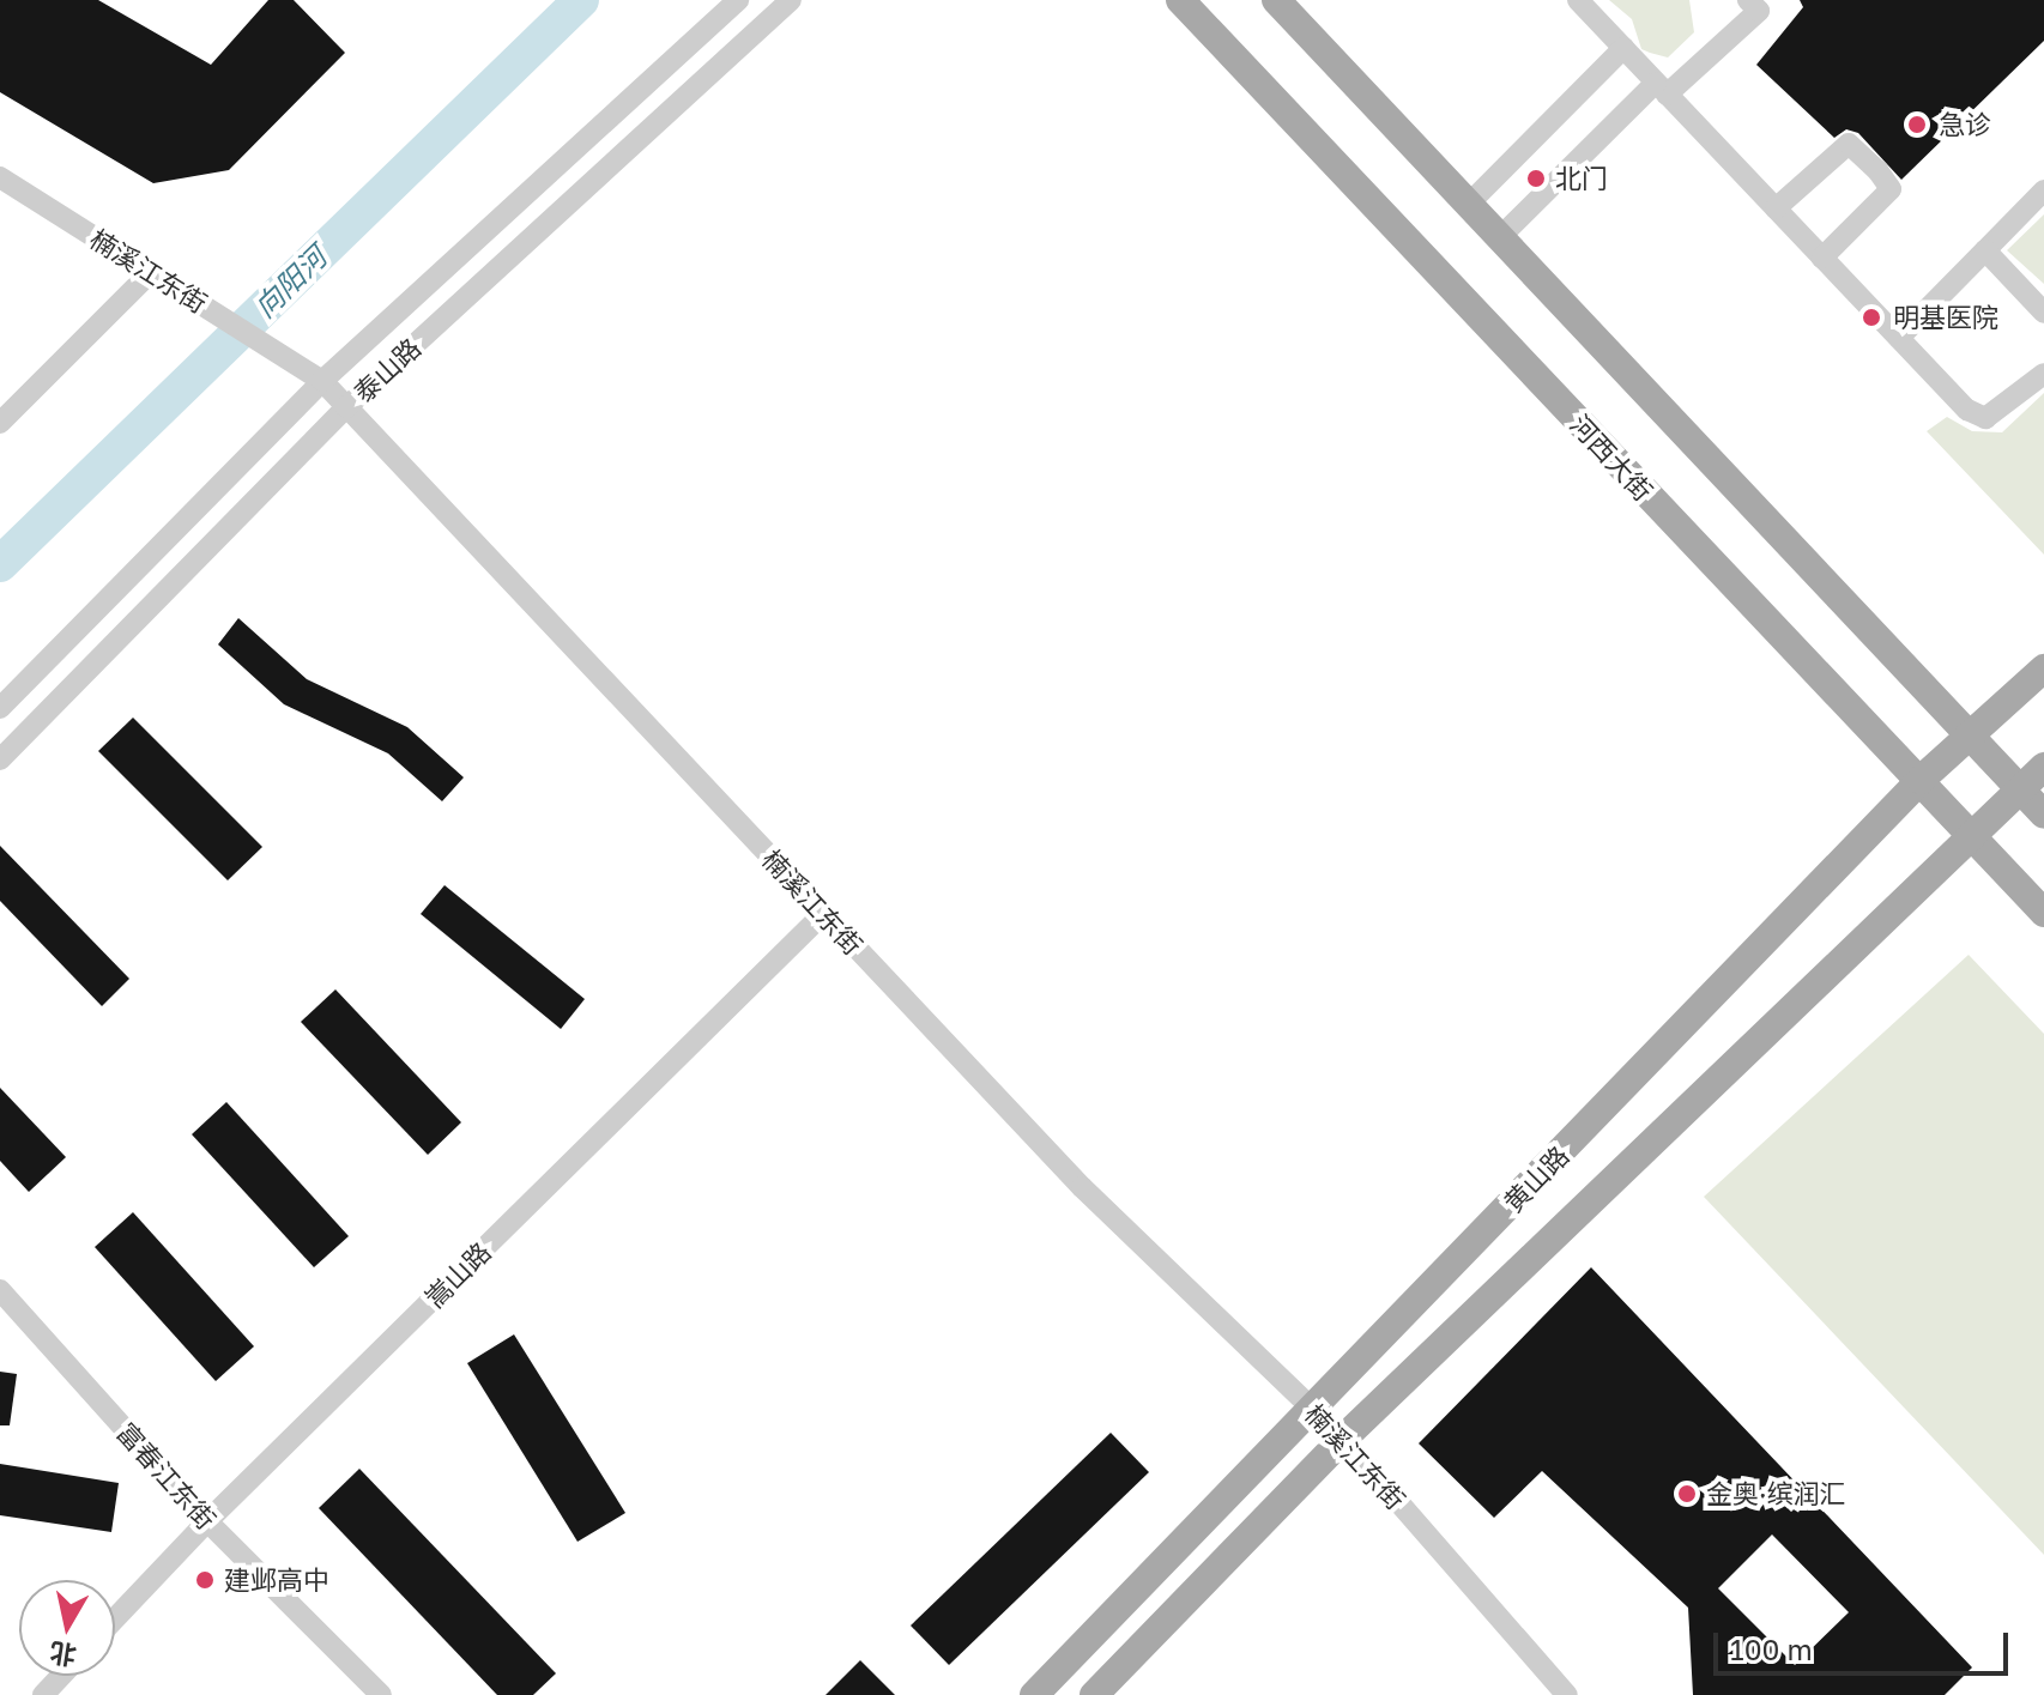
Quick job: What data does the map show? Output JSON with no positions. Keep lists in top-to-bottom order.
{
  "streets": {
    "main road": ["河西大街", "黄山路"],
    "street": [
      "楠溪江东街",
      "泰山路",
      "嵩山路",
      "富春江东街"
    ]
  },
  "crossings": [
    ["楠溪江东街", "泰山路"],
    ["楠溪江东街", "黄山路"],
    ["楠溪江东街", "嵩山路"],
    ["河西大街", "黄山路"],
    ["嵩山路", "富春江东街"]
  ],
  "water": ["向阳河"],
  "places": [
    "急诊",
    "北门",
    "明基医院",
    "金奥·缤润汇",
    "建邺高中"
  ],
  "scale_bar": "100 m",
  "north": "bottom"
}
